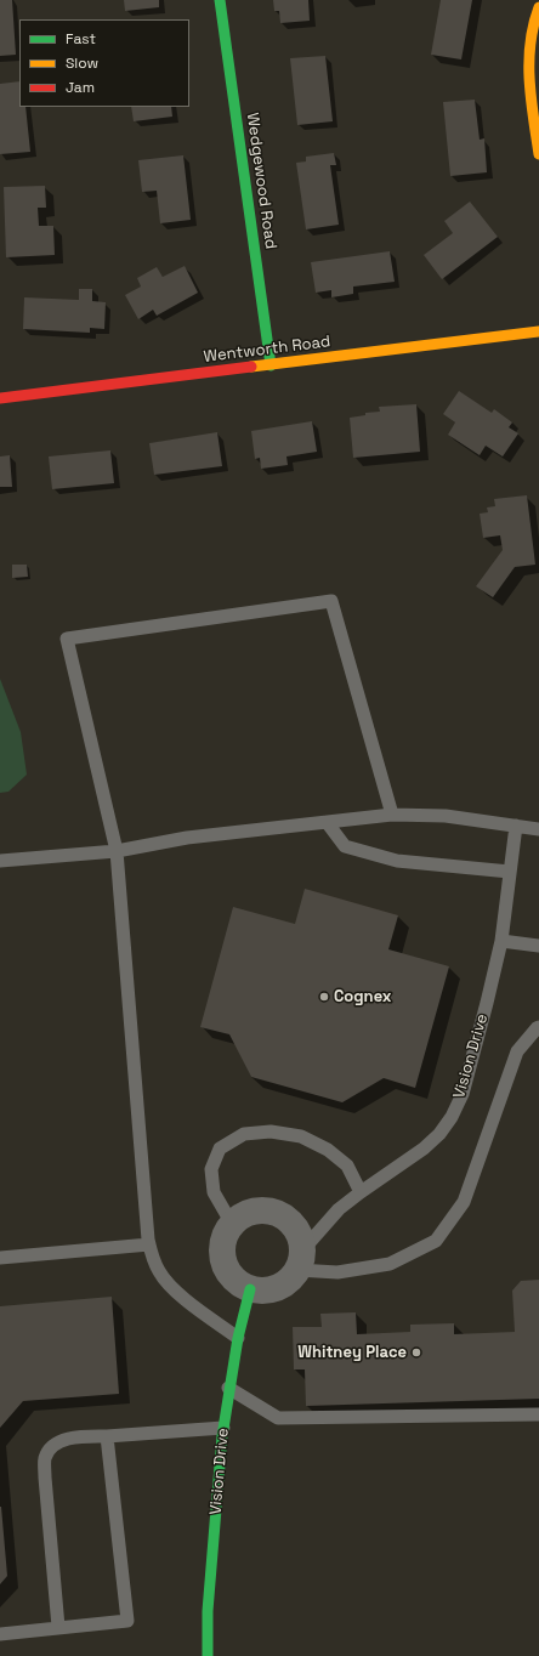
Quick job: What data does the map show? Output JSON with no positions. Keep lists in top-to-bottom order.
{
  "streets": {
    "street": ["Wedgewood Road", "Wentworth Road", "Vision Drive"]
  },
  "crossings": [
    ["Wedgewood Road", "Wentworth Road"]
  ],
  "places": ["Cognex", "Whitney Place"],
  "legend": ["Fast", "Slow", "Jam"]
}
